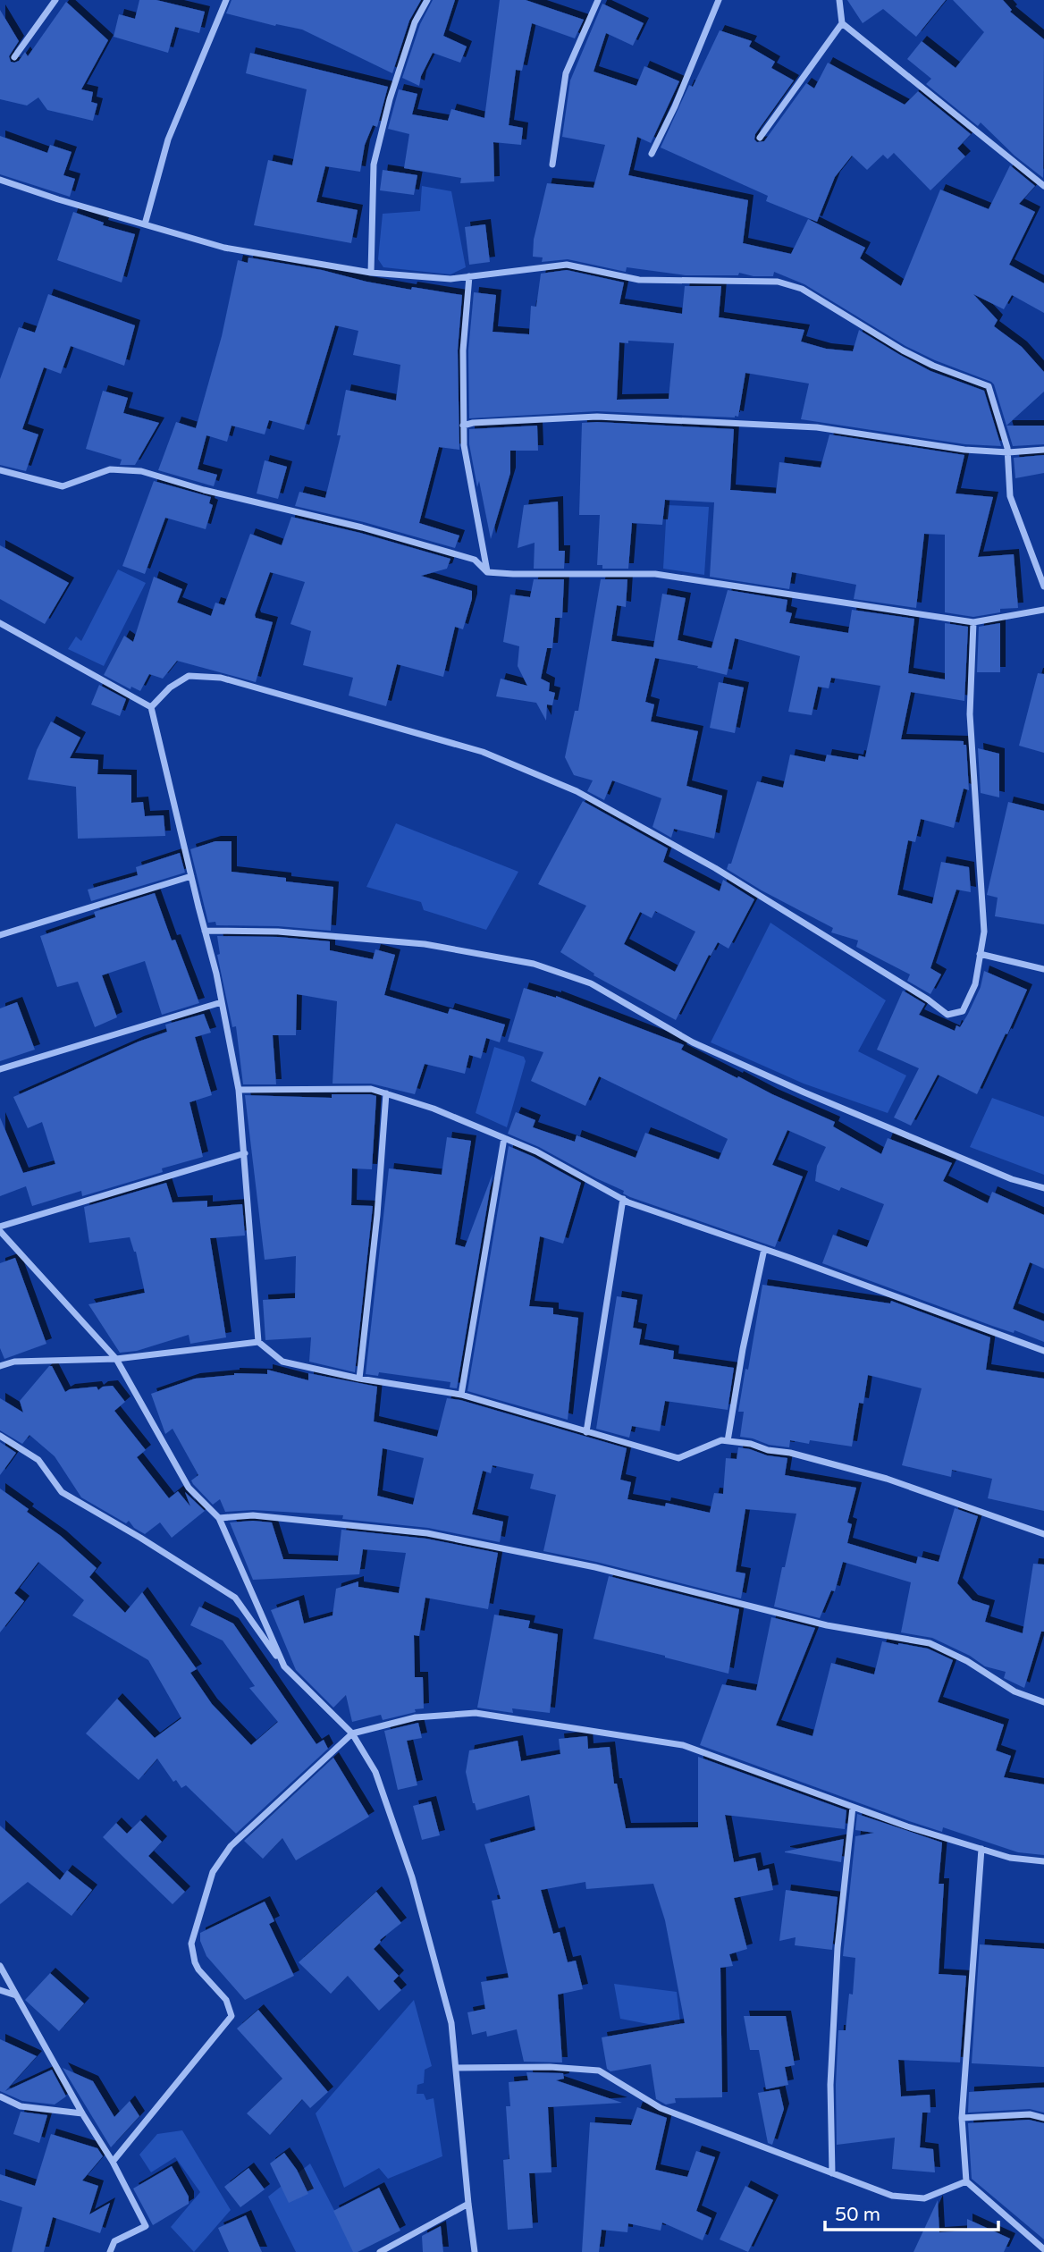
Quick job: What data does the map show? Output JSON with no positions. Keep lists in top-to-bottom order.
{
  "scale_bar": "50 m"
}
